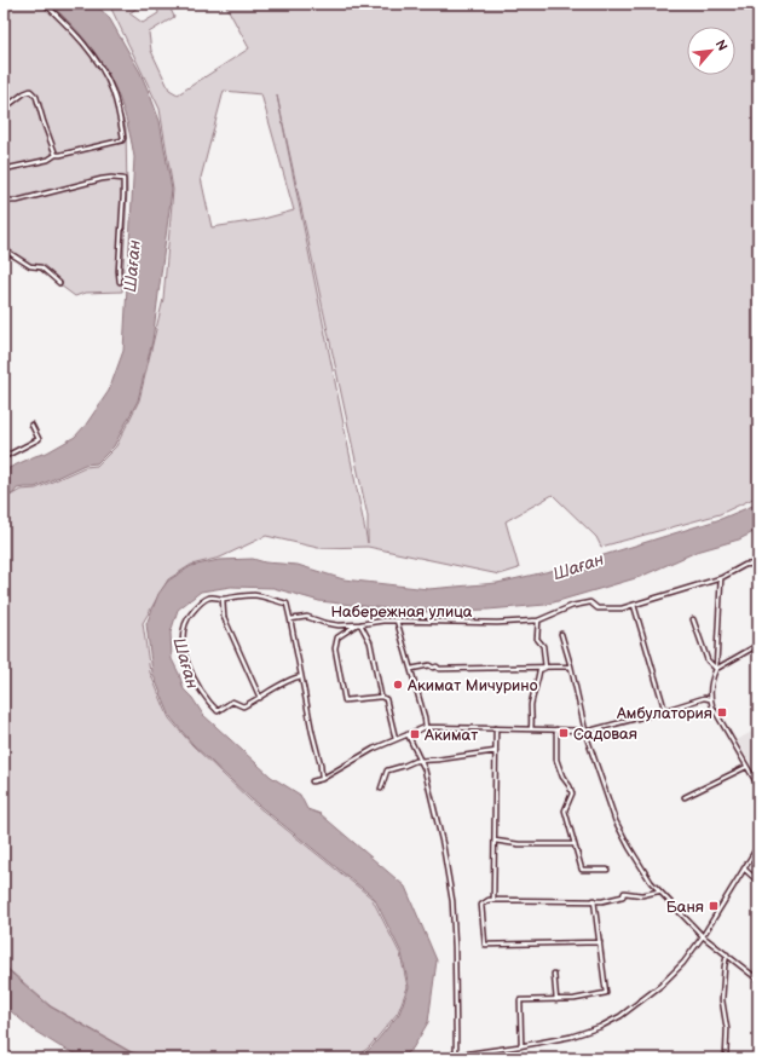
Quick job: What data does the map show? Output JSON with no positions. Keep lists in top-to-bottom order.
{
  "streets": {
    "street": ["Набережная улица"]
  },
  "water": ["Шаған"],
  "places": {
    "other": ["Акимат Мичурино"],
    "transit": [
      "Амбулатория",
      "Садовая",
      "Акимат",
      "Баня"
    ]
  },
  "north": "top right"
}
